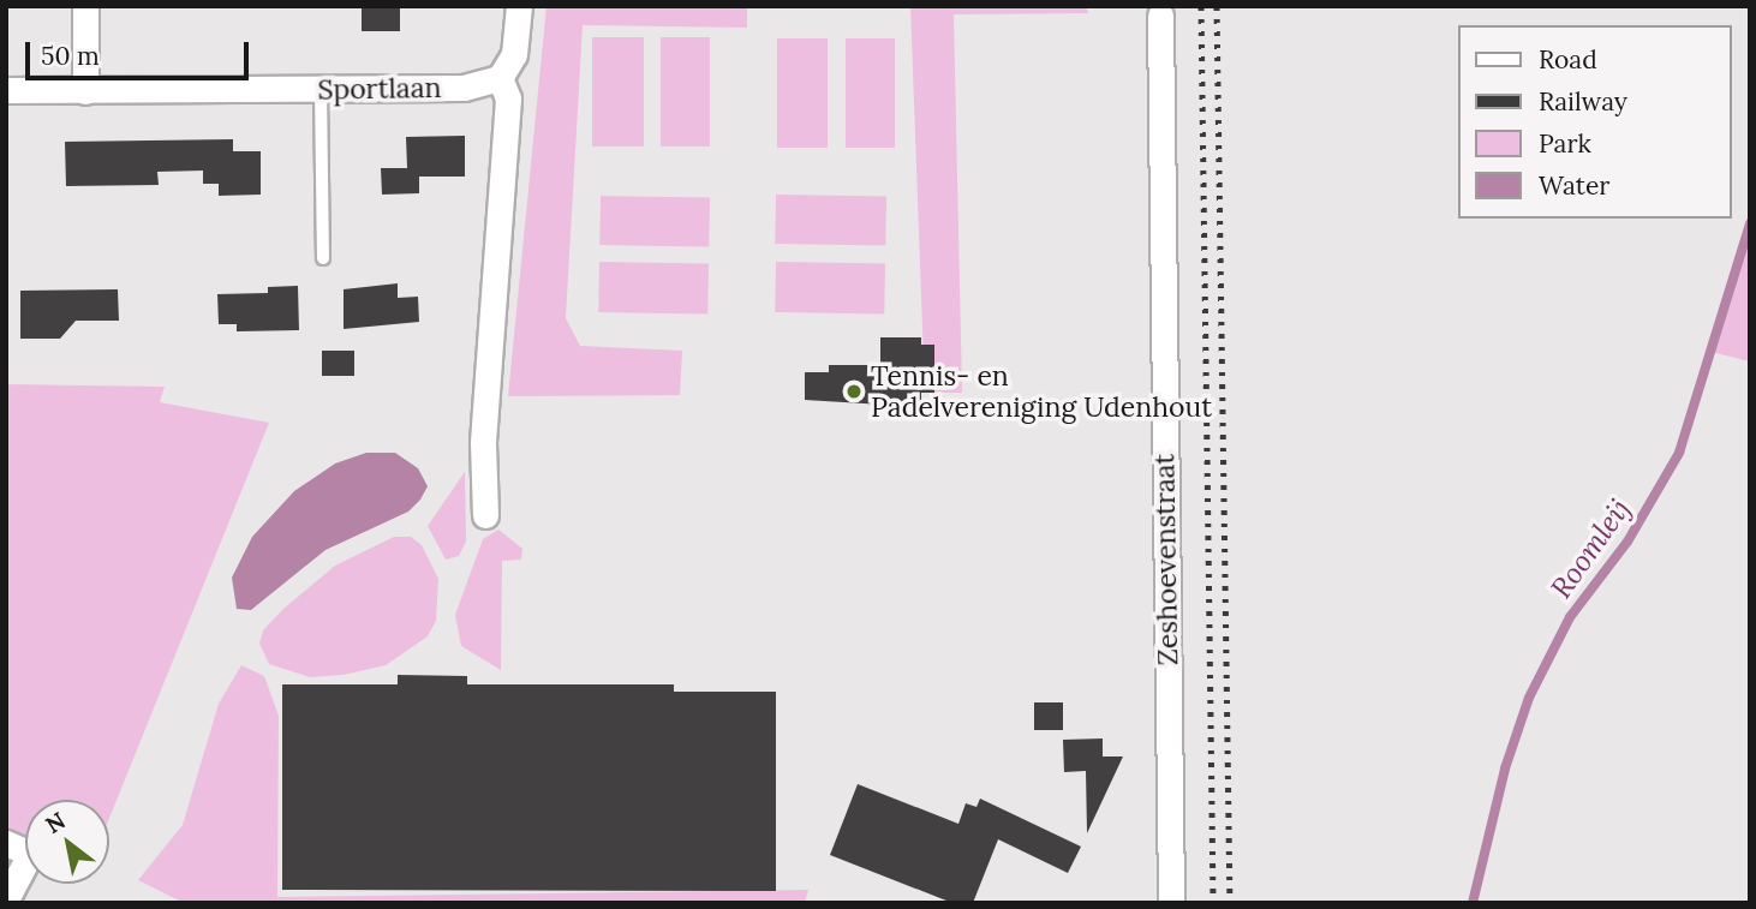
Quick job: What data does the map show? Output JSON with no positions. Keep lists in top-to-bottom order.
{
  "streets": {
    "street": ["Sportlaan", "Zeshoevenstraat"]
  },
  "water": ["Roomleij"],
  "places": ["Tennis- en Padelvereniging Udenhout"],
  "legend": [
    "Road",
    "Railway",
    "Park",
    "Water"
  ],
  "scale_bar": "50 m",
  "north": "top left"
}
